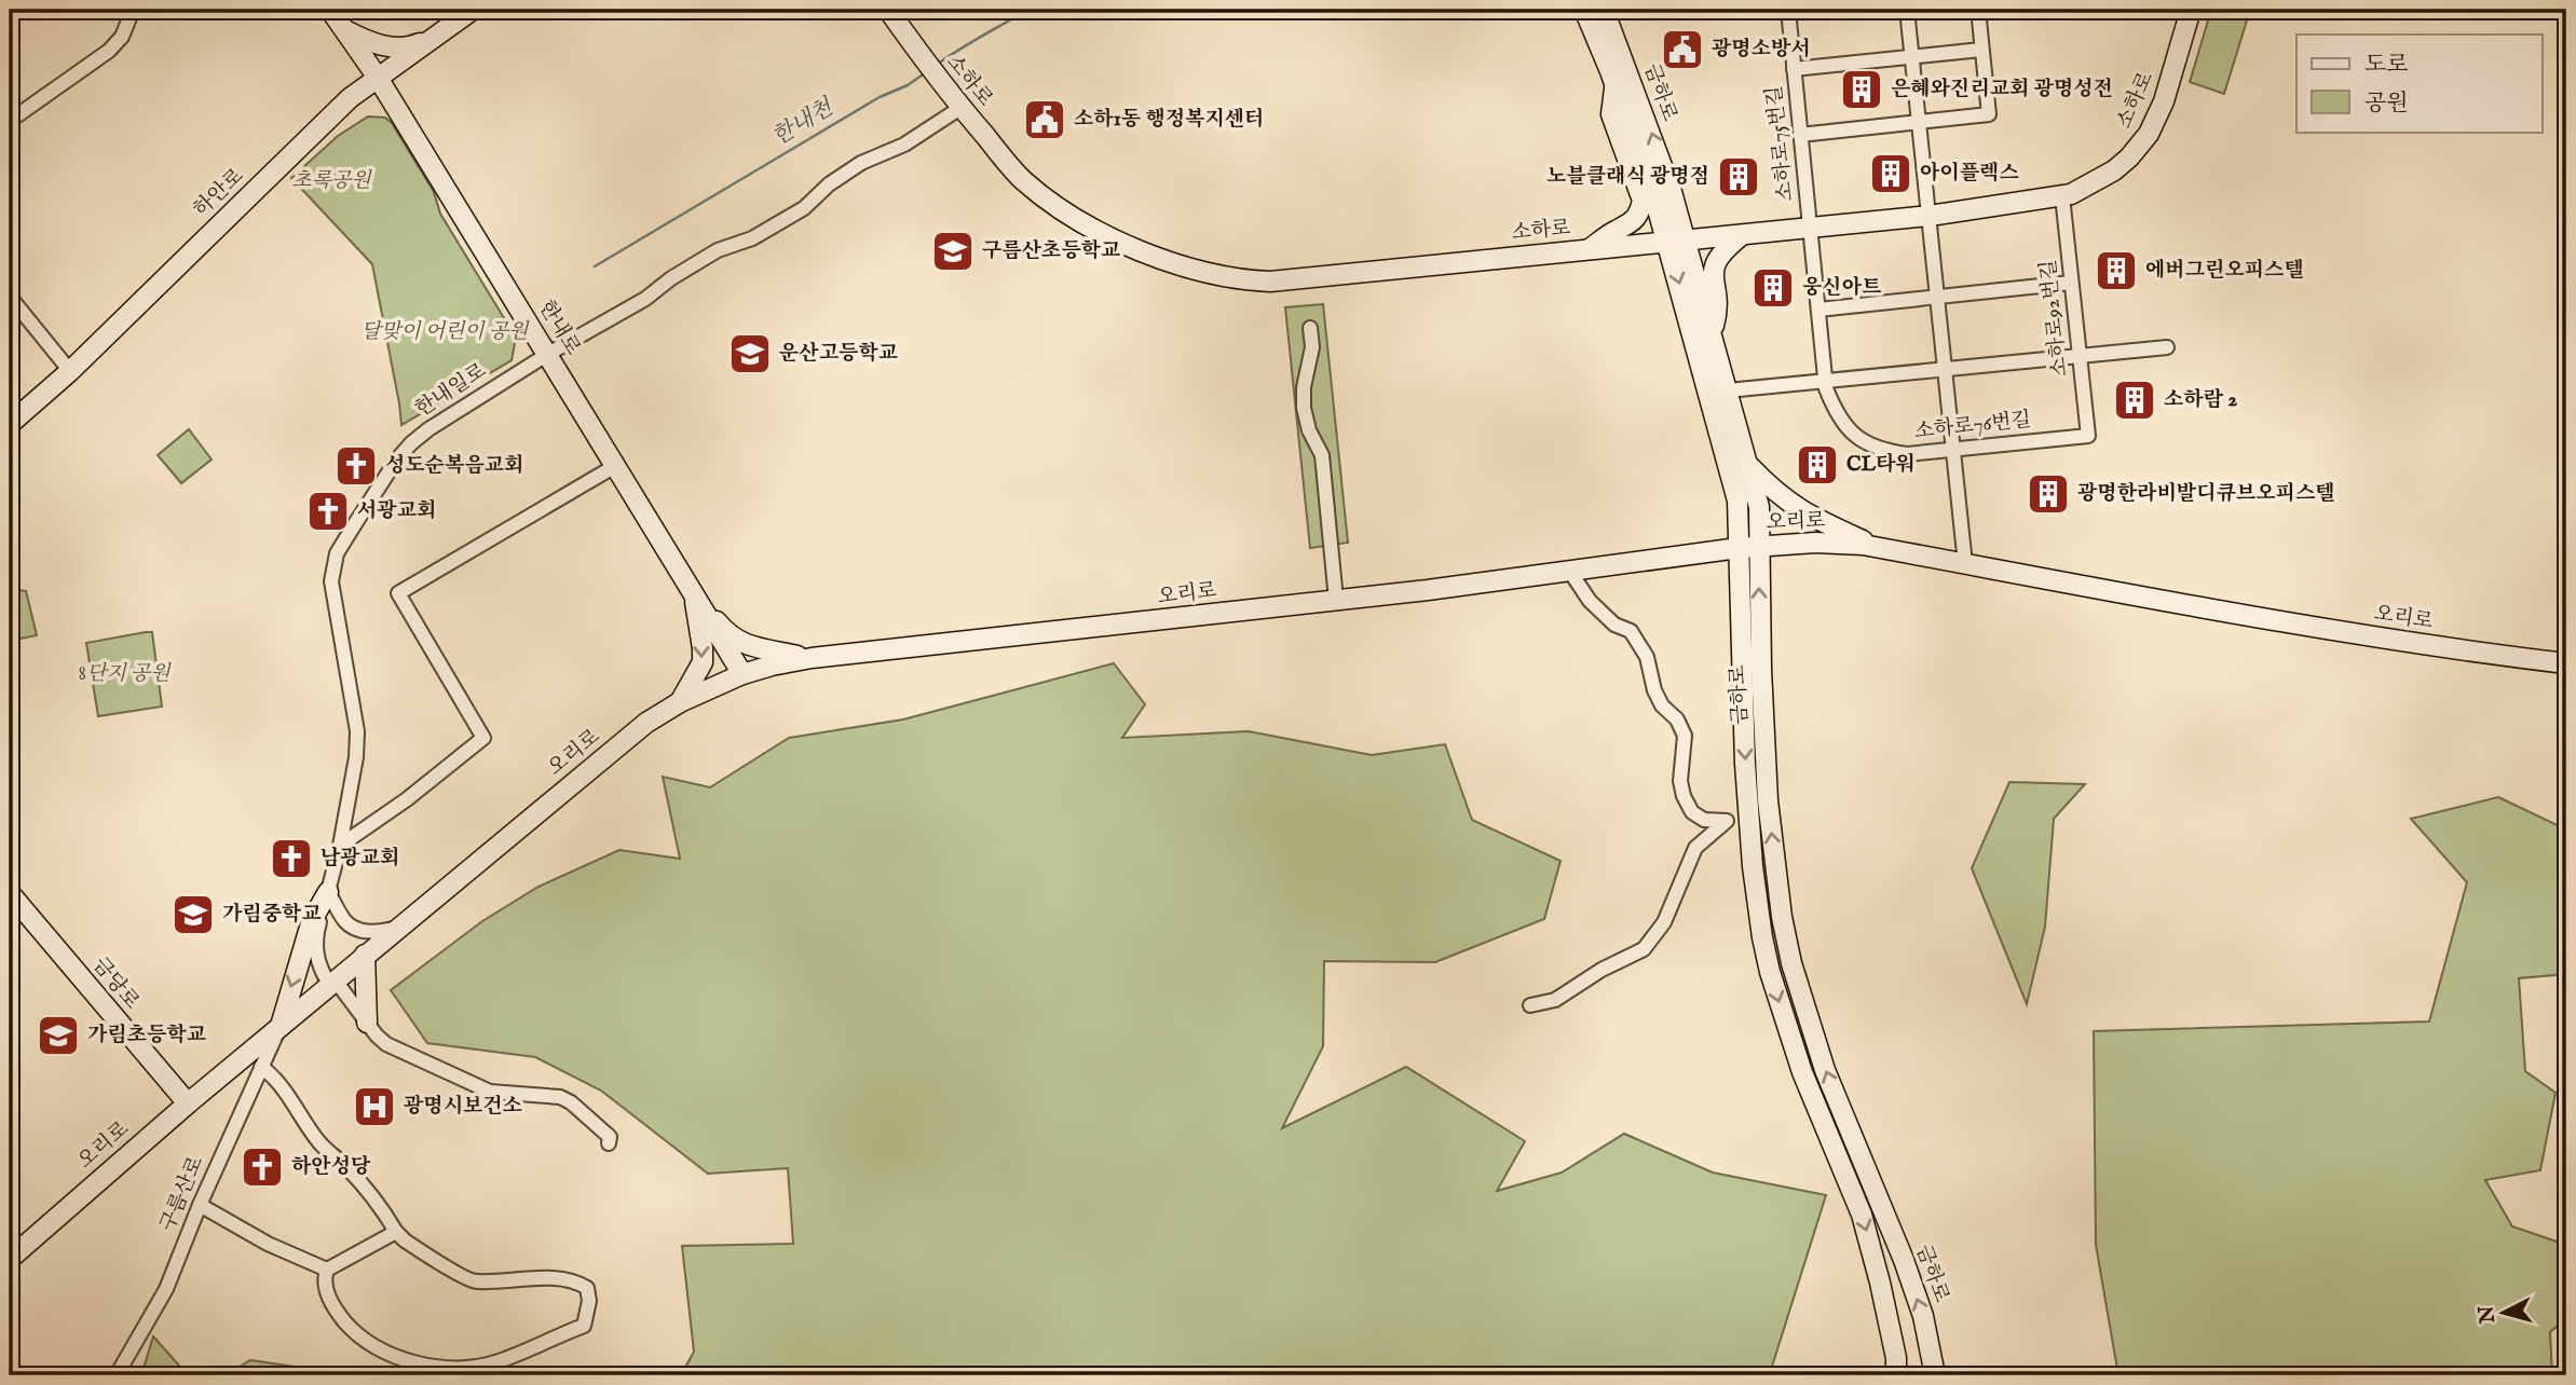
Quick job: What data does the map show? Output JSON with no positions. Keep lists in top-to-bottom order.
{
  "streets": {
    "main road": [
      "소하로",
      "금하로",
      "하안로",
      "한내로",
      "오리로",
      "금당로"
    ],
    "street": [
      "소하로75번길",
      "소하로92번길",
      "한내일로",
      "소하로76번길",
      "구름산로"
    ]
  },
  "crossings": [
    ["소하로", "금하로"],
    ["소하로", "소하로75번길"],
    ["소하로", "소하로92번길"],
    ["소하로", "한내일로"],
    ["소하로", "소하로76번길"],
    ["금하로", "오리로"],
    ["소하로75번길", "소하로76번길"],
    ["하안로", "한내로"],
    ["소하로92번길", "소하로76번길"],
    ["한내로", "한내일로"],
    ["한내로", "오리로"],
    ["한내일로", "오리로"],
    ["오리로", "금당로"],
    ["오리로", "구름산로"]
  ],
  "water": ["한내천"],
  "parks": ["초록공원", "달맞이 어린이 공원", "8단지 공원"],
  "places": {
    "public building": ["광명소방서", "소하1동 행정복지센터"],
    "building": [
      "은혜와진리교회 광명성전",
      "아이플렉스",
      "노블클래식 광명점",
      "에버그린오피스텔",
      "웅신아트",
      "소하람 2",
      "CL타워",
      "광명한라비발디큐브오피스텔"
    ],
    "school or university": [
      "구름산초등학교",
      "운산고등학교",
      "가림중학교",
      "가림초등학교"
    ],
    "church": [
      "성도순복음교회",
      "서광교회",
      "남광교회",
      "하안성당"
    ],
    "hospital": ["광명시보건소"]
  },
  "legend": ["도로", "공원"],
  "north": "left"
}
